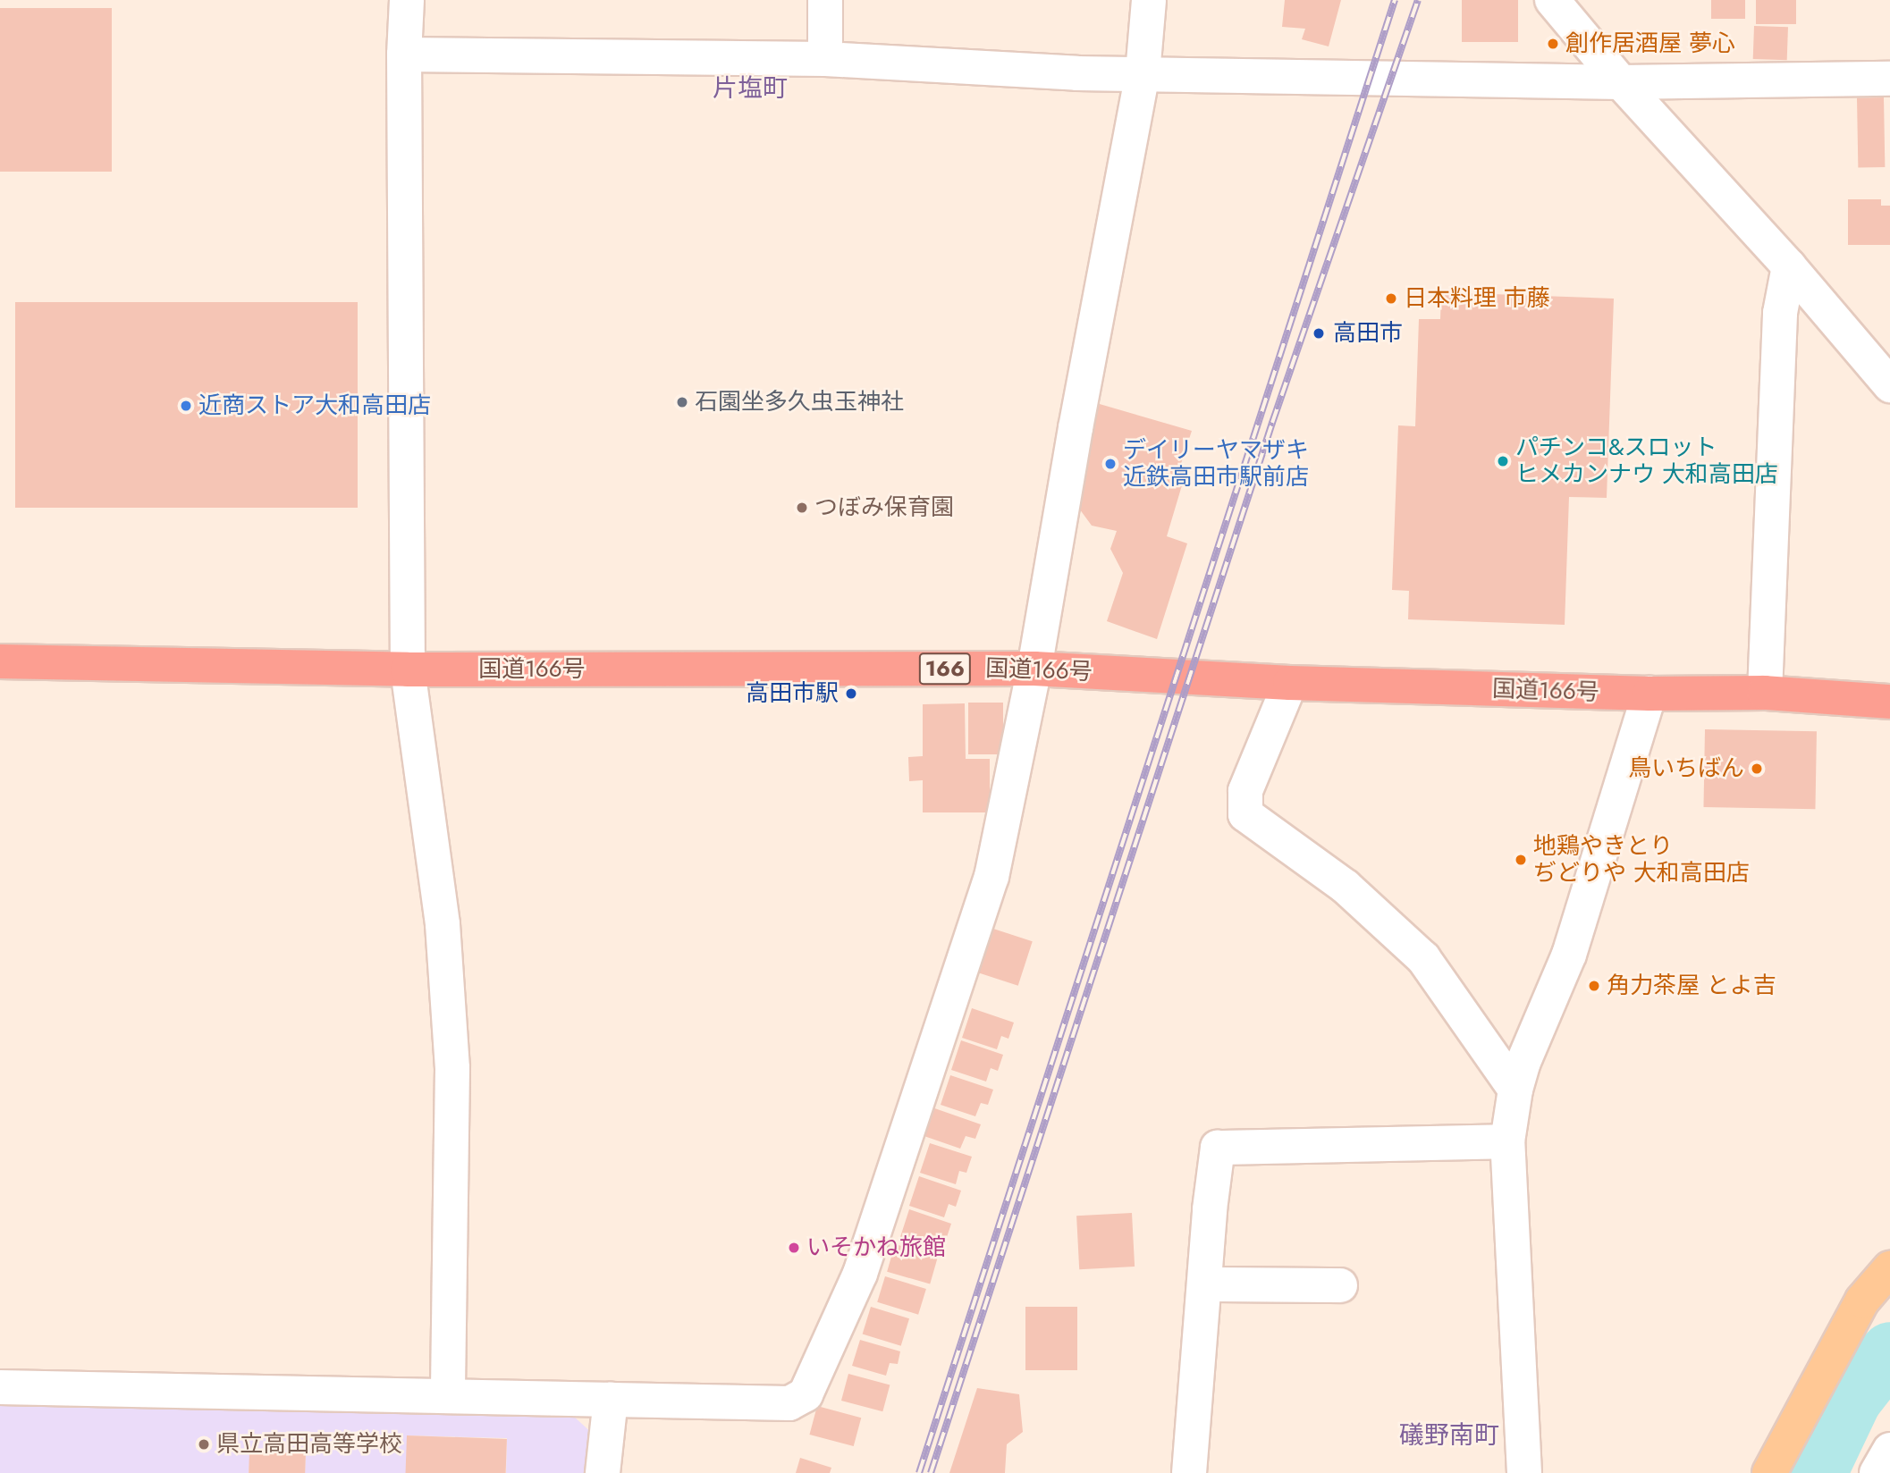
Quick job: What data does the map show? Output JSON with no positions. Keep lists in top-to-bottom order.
{
  "streets": {
    "highway": ["166", "国道166号"]
  },
  "districts": ["片塩町", "礒野南町"],
  "places": [
    "創作居酒屋 夢心",
    "日本料理 市藤",
    "高田市",
    "石園坐多久虫玉神社",
    "近商ストア大和高田店",
    "パチンコ&スロット ヒメカンナウ 大和高田店",
    "デイリーヤマザキ 近鉄高田市駅前店",
    "つぼみ保育園",
    "高田市駅",
    "鳥いちばん",
    "地鶏やきとり ぢどりや 大和高田店",
    "角力茶屋 とよ吉",
    "いそかね旅館",
    "県立高田高等学校"
  ]
}
